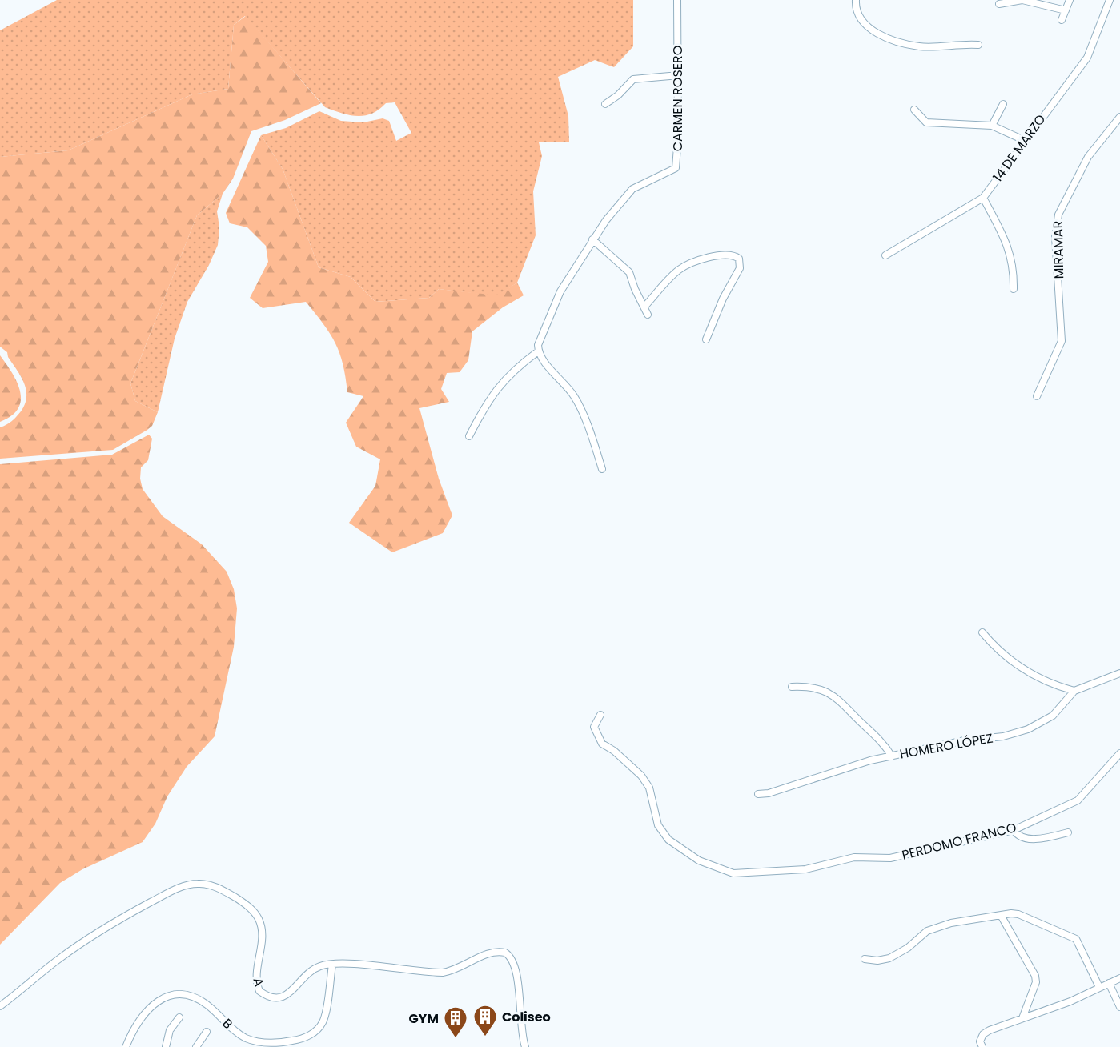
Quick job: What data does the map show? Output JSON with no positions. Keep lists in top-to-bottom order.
{
  "streets": {
    "street": [
      "CARMEN ROSERO",
      "14 DE MARZO",
      "MIRAMAR",
      "HOMERO LÓPEZ",
      "PERDOMO FRANCO",
      "A",
      "B"
    ]
  },
  "crossings": [
    ["A", "B"]
  ],
  "places": {
    "building": ["Coliseo", "GYM"]
  }
}
